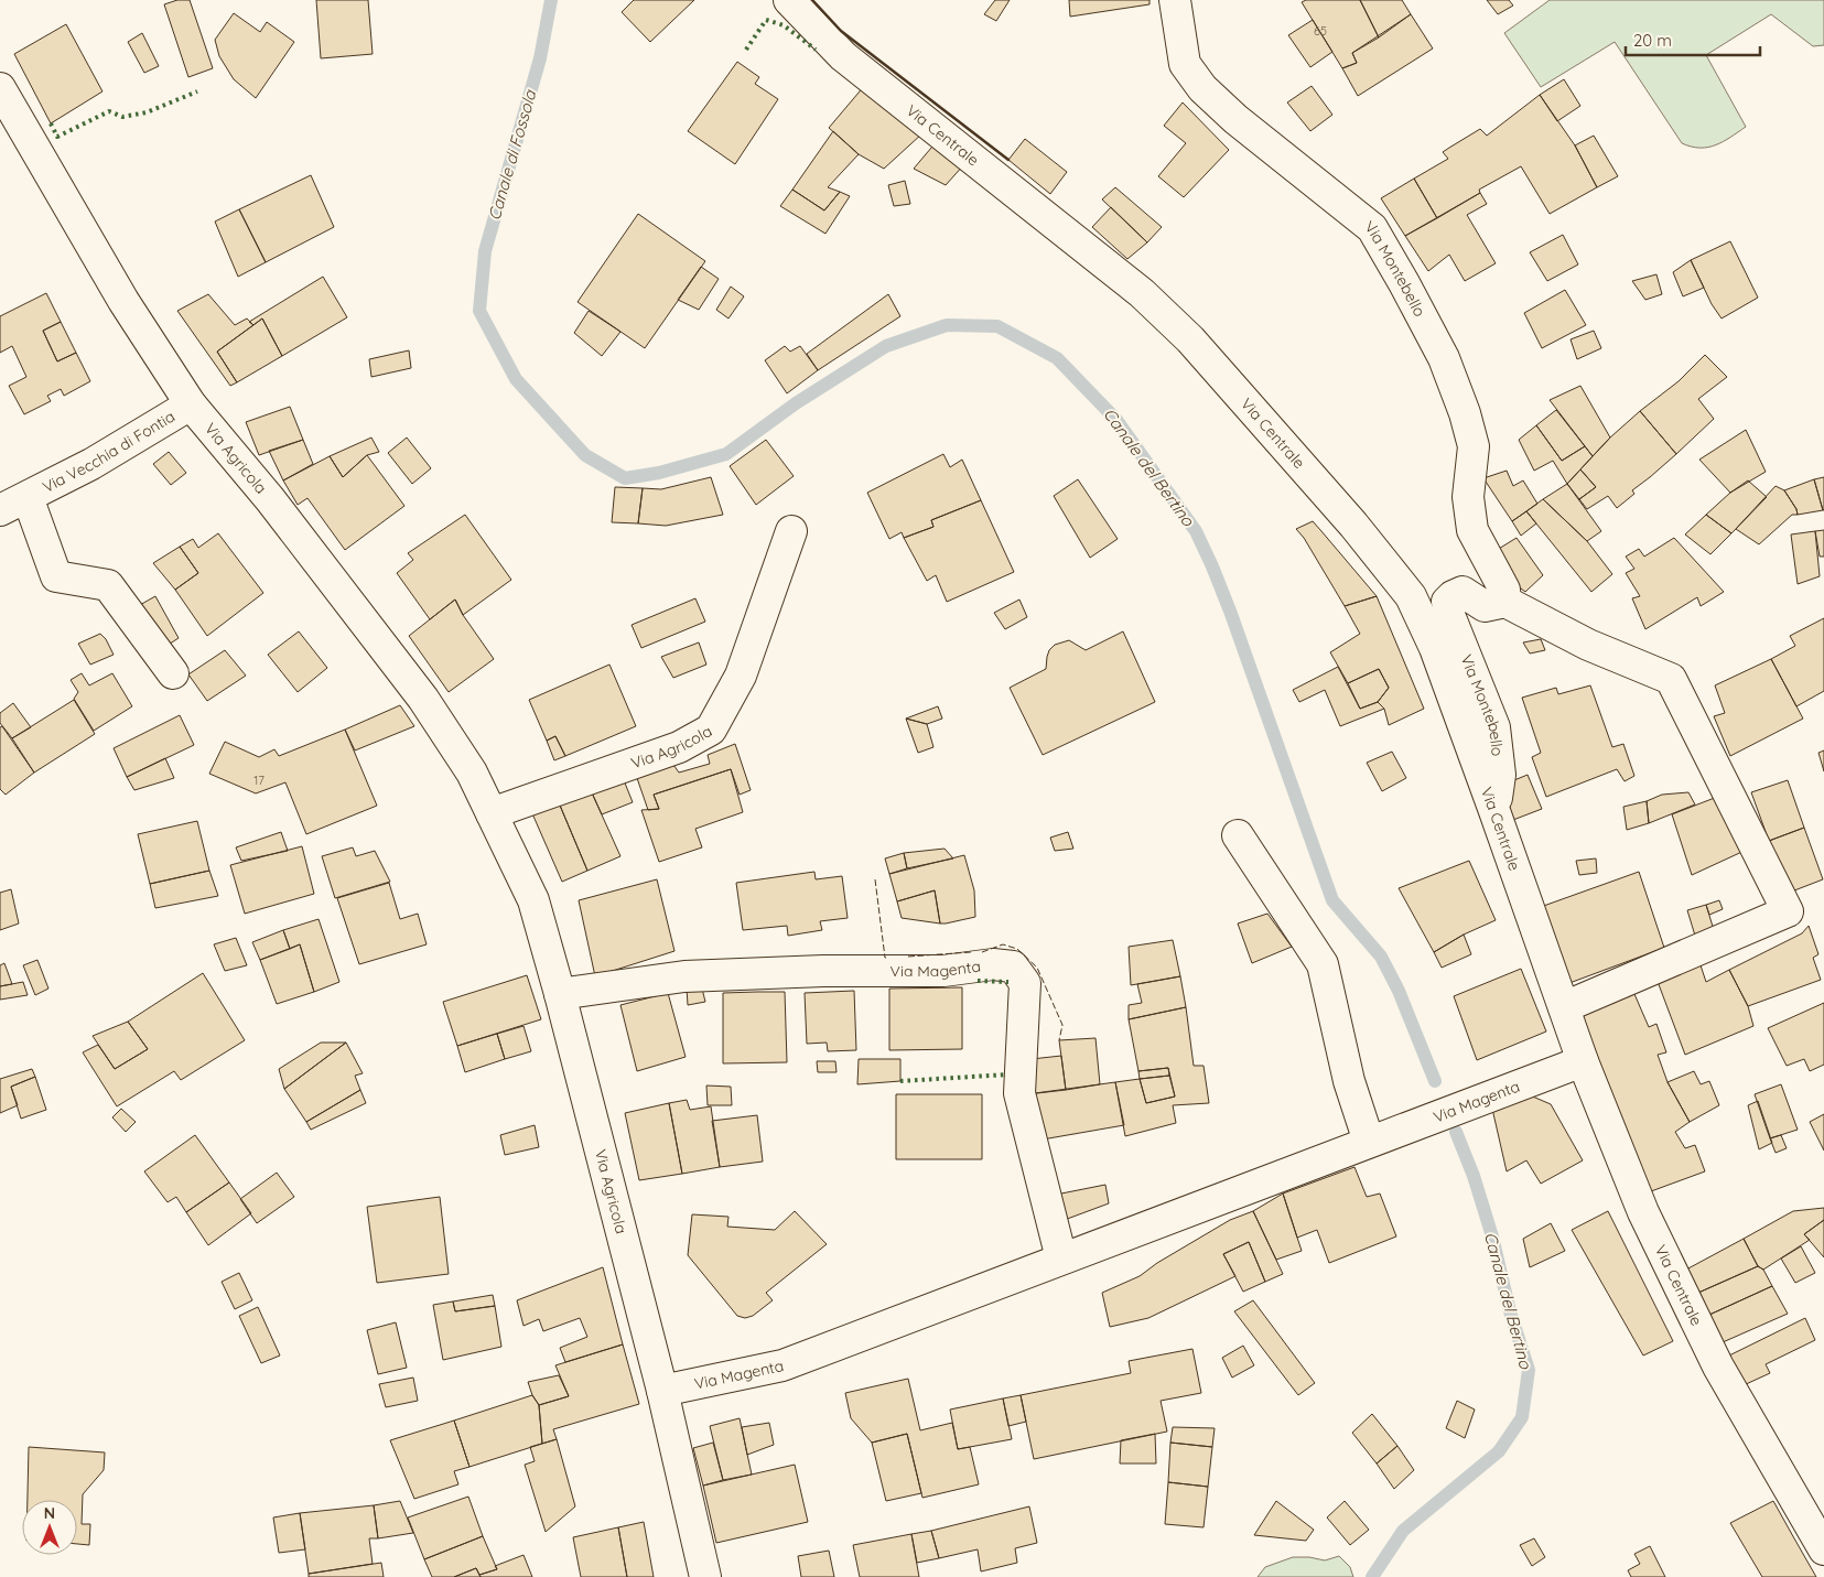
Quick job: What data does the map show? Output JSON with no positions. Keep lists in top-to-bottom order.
{
  "streets": {
    "street": [
      "Via Centrale",
      "Via Montebello",
      "Via Vecchia di Fontia",
      "Via Agricola",
      "Via Magenta"
    ]
  },
  "crossings": [
    ["Via Centrale", "Via Montebello"],
    ["Via Centrale", "Via Magenta"],
    ["Via Vecchia di Fontia", "Via Agricola"],
    ["Via Agricola", "Via Magenta"]
  ],
  "water": ["Canale di Fossola", "Canale del Bertino"],
  "house_numbers": ["65", "17"],
  "scale_bar": "20 m",
  "north": "top"
}
